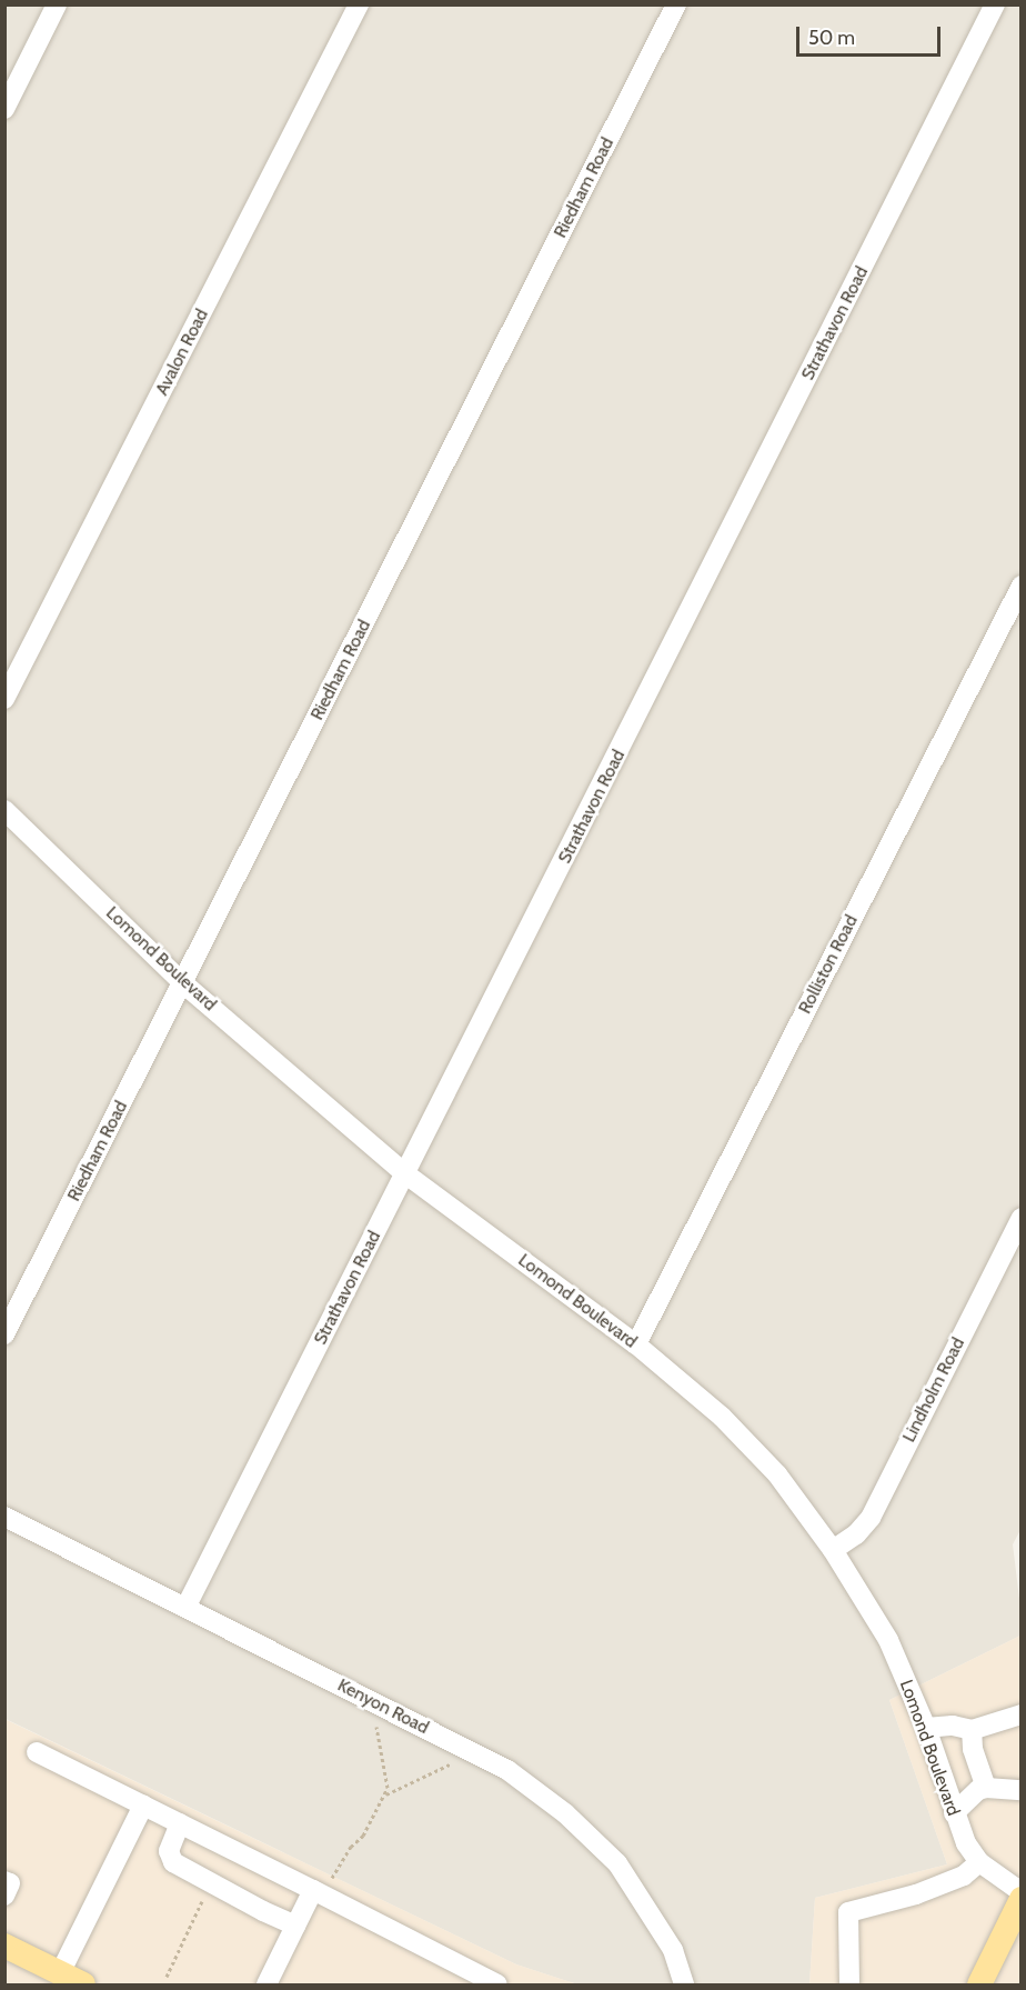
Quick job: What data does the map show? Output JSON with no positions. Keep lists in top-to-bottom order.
{
  "streets": {
    "street": [
      "Riedham Road",
      "Strathavon Road",
      "Avalon Road",
      "Lomond Boulevard",
      "Rolliston Road",
      "Lindholm Road",
      "Kenyon Road"
    ]
  },
  "crossings": [
    ["Riedham Road", "Lomond Boulevard"],
    ["Strathavon Road", "Lomond Boulevard"],
    ["Strathavon Road", "Kenyon Road"],
    ["Lomond Boulevard", "Rolliston Road"],
    ["Lomond Boulevard", "Lindholm Road"]
  ],
  "scale_bar": "50 m"
}
